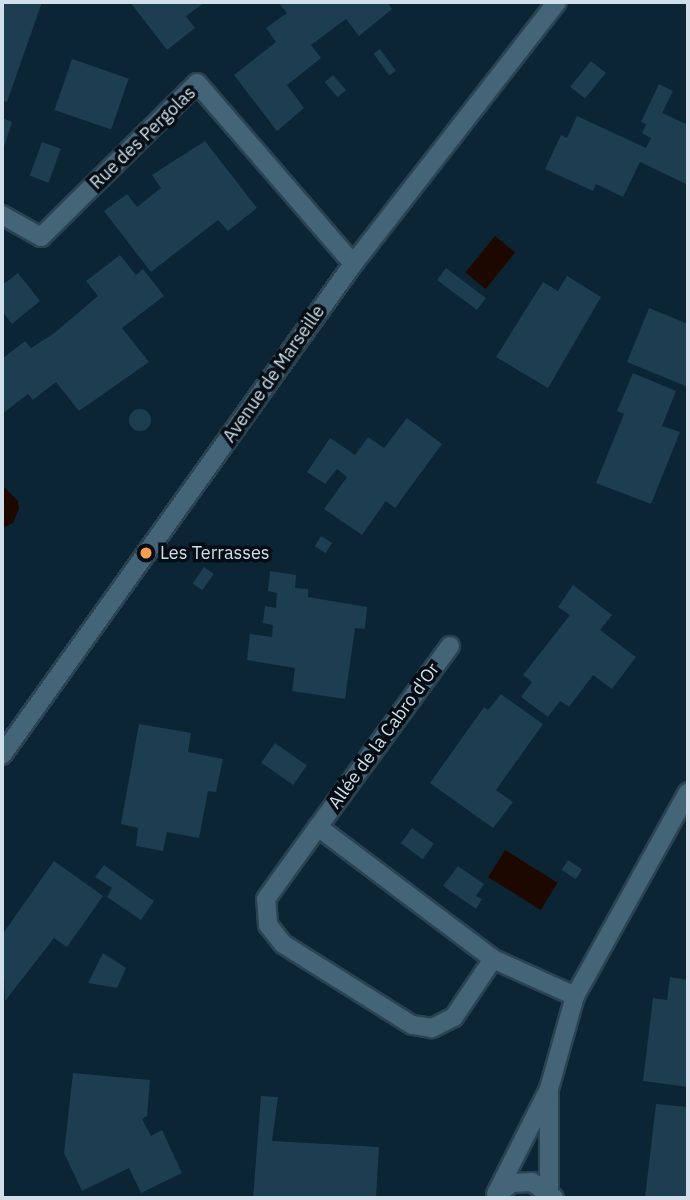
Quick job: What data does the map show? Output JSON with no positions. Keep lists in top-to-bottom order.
{
  "streets": {
    "street": ["Rue des Pergolas", "Avenue de Marseille", "Allée de la Cabro d'Or"]
  },
  "crossings": [
    ["Rue des Pergolas", "Avenue de Marseille"]
  ],
  "places": ["Les Terrasses"]
}
